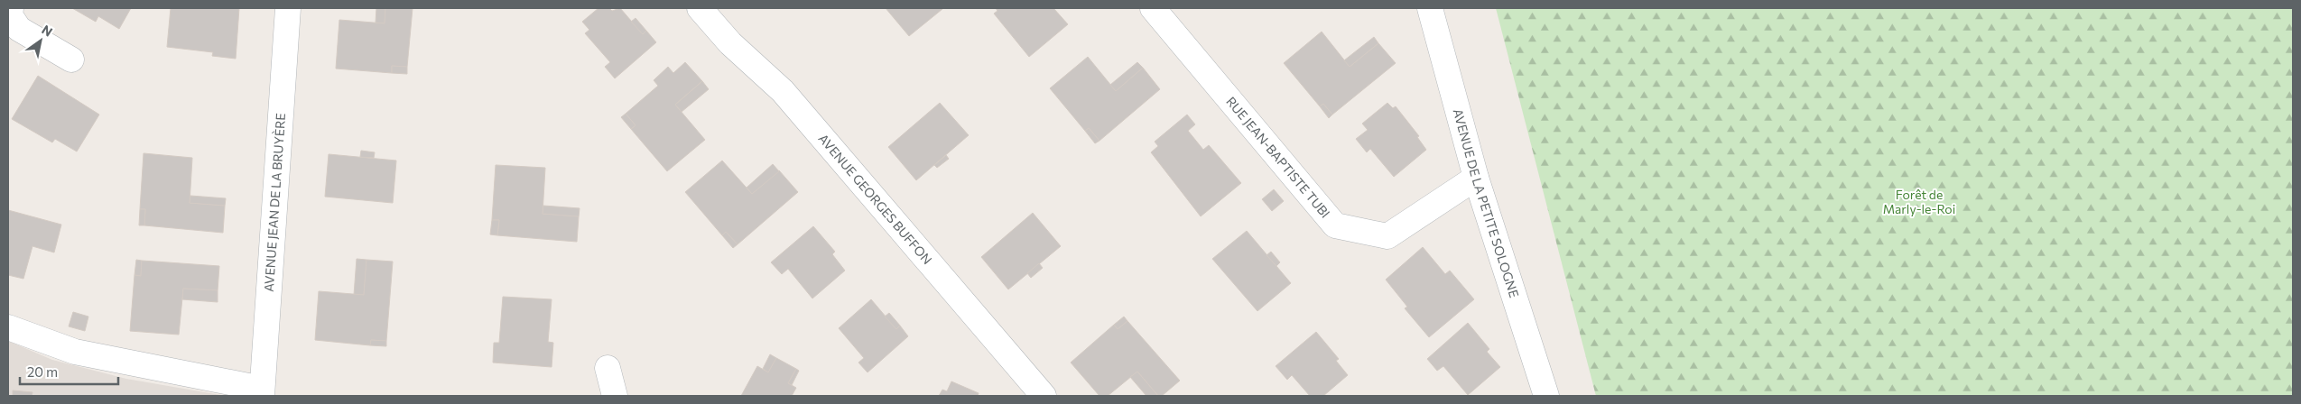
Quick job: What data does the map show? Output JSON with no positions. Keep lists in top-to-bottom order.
{
  "streets": {
    "street": [
      "RUE JEAN-BAPTISTE TUBI",
      "AVENUE GEORGES BUFFON",
      "AVENUE JEAN DE LA BRUYÈRE",
      "AVENUE DE LA PETITE SOLOGNE"
    ]
  },
  "crossings": [
    ["RUE JEAN-BAPTISTE TUBI", "AVENUE DE LA PETITE SOLOGNE"]
  ],
  "parks": ["Forêt de Marly-le-Roi"],
  "scale_bar": "20 m",
  "north": "top right"
}
